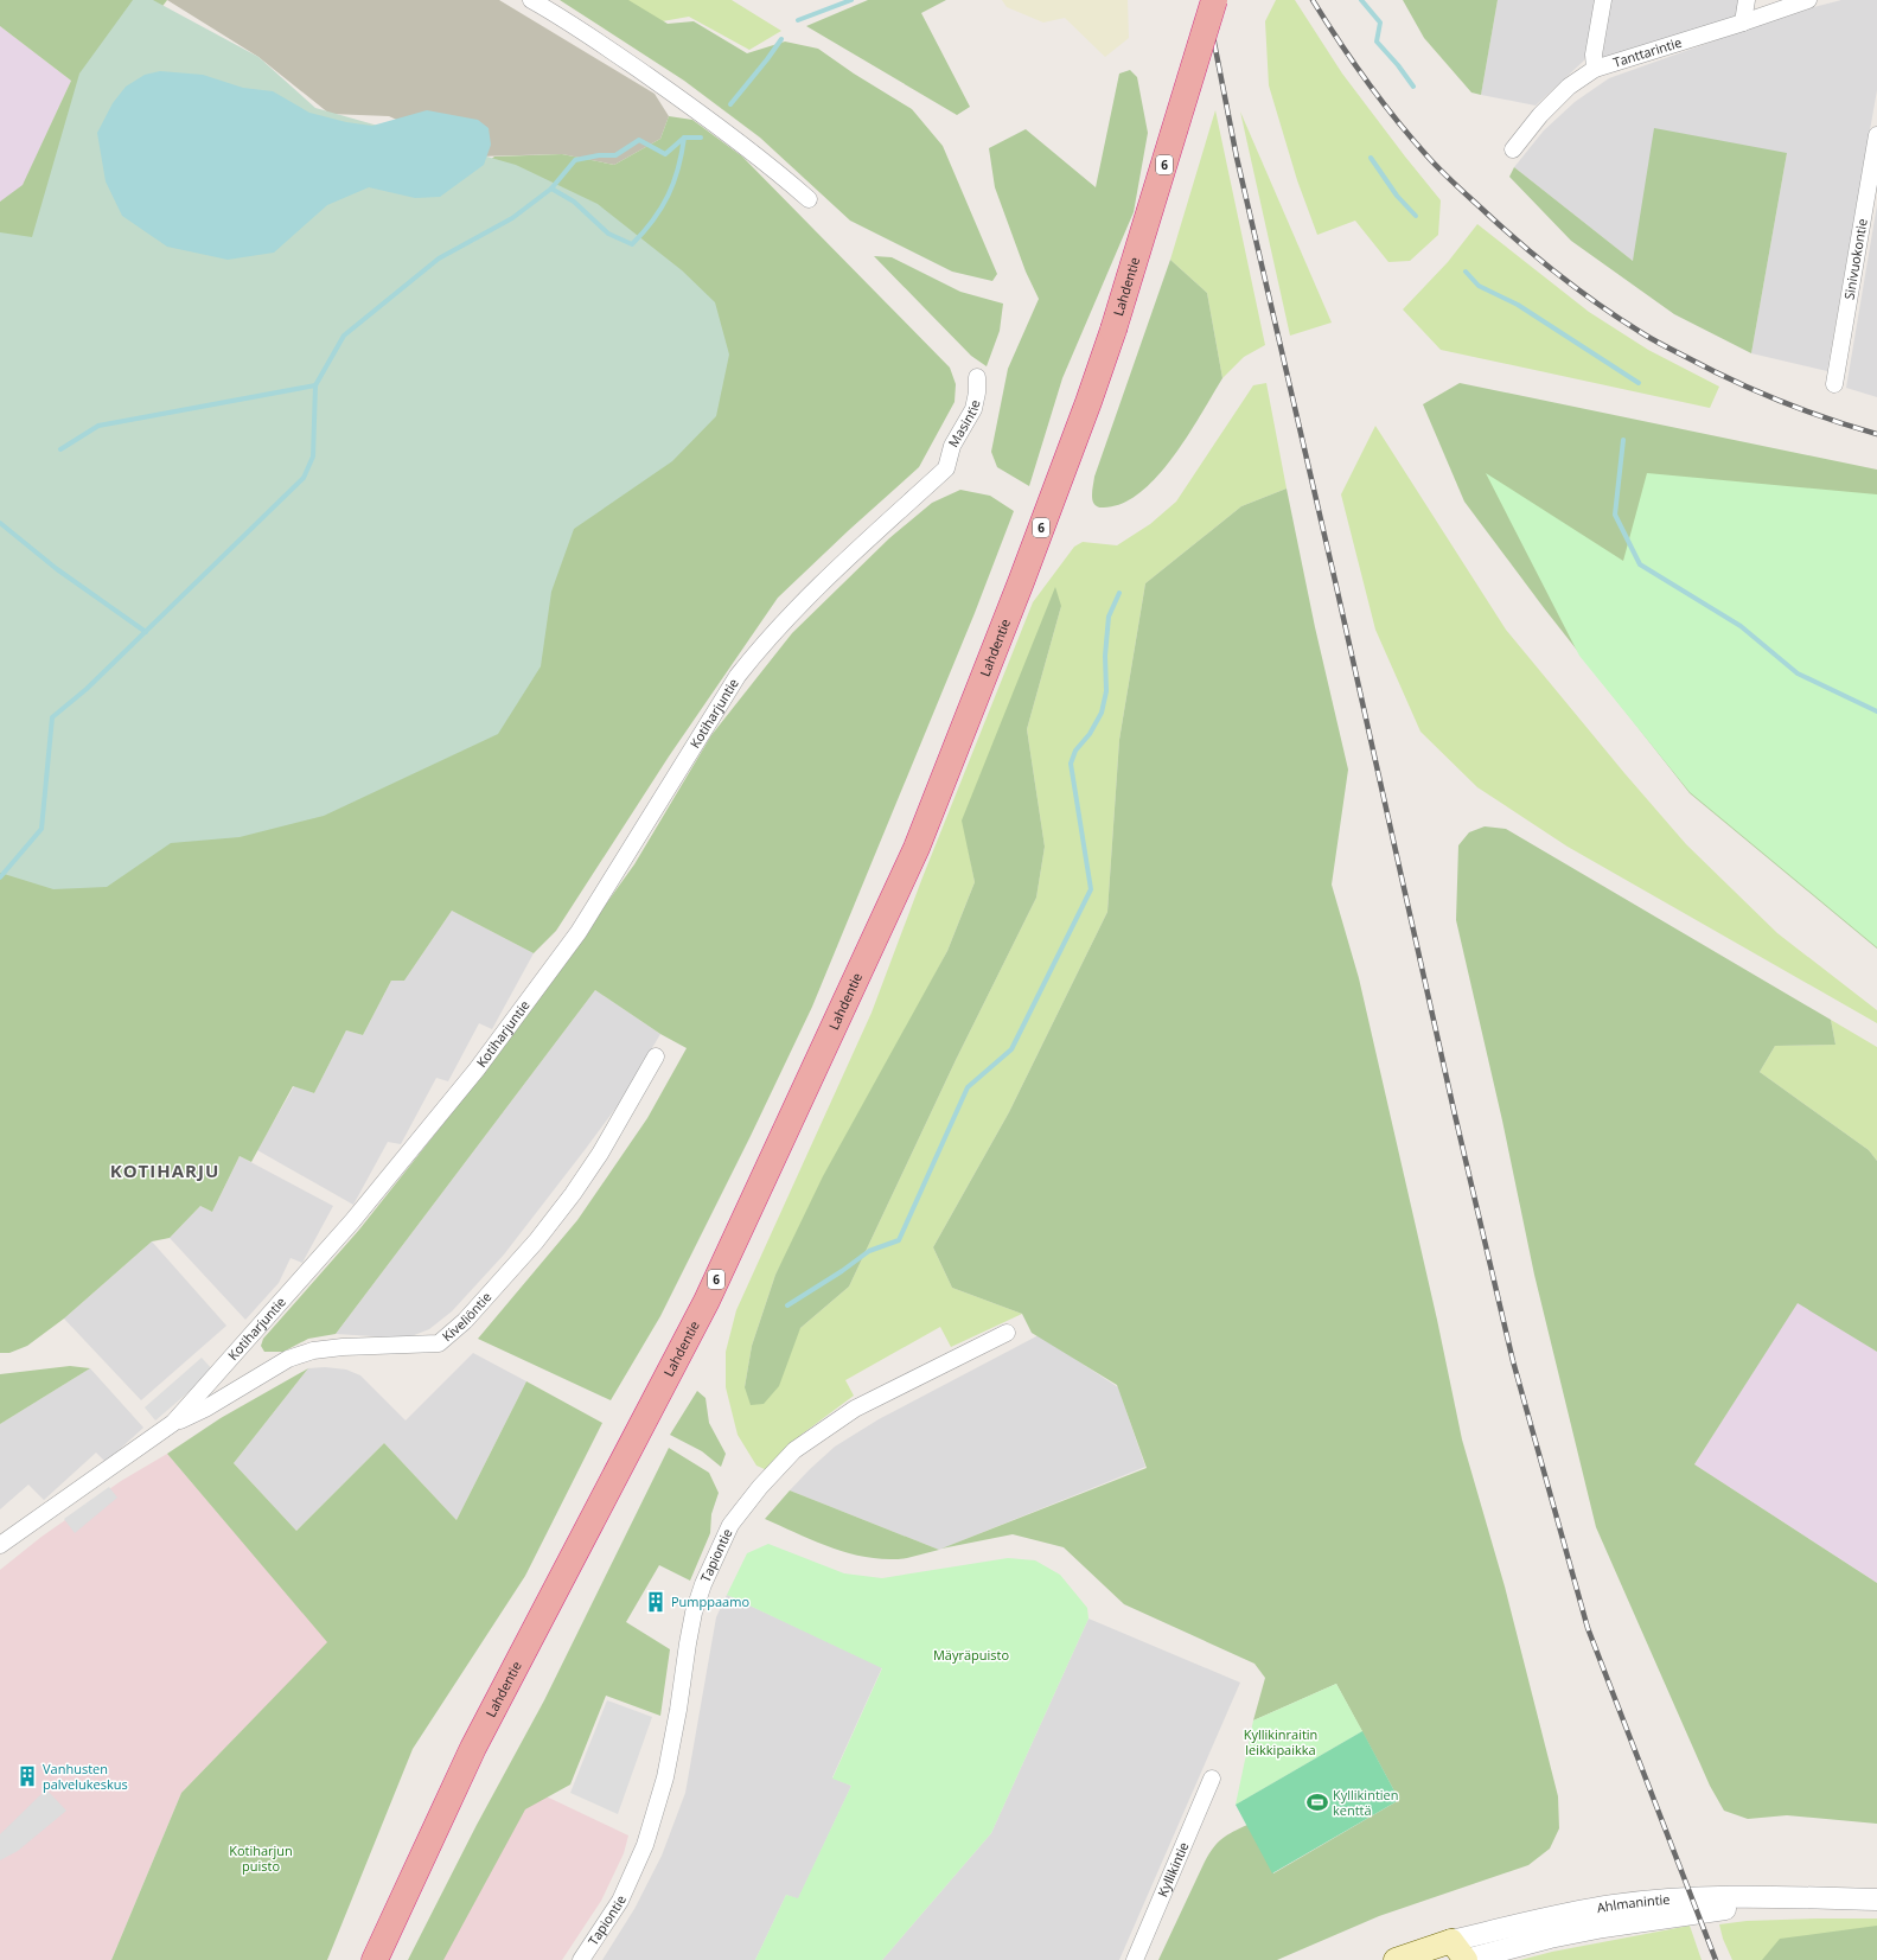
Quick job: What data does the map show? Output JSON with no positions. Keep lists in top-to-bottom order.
{
  "streets": {
    "highway": ["6", "Lahdentie"],
    "main road": ["Ahlmanintie"],
    "street": [
      "Tanttarintie",
      "Sinivuokontie",
      "Masintie",
      "Kotiharjuntie",
      "Kiveliöntie",
      "Tapiontie",
      "Kyllikintie"
    ]
  },
  "crossings": [
    ["Masintie", "Kotiharjuntie"],
    ["Kotiharjuntie", "Kiveliöntie"]
  ],
  "districts": ["KOTIHARJU"],
  "parks": ["Mäyräpuisto", "Kyllikinraitin leikkipaikka", "Kotiharjun puisto"],
  "places": {
    "building": ["Pumppaamo", "Vanhusten palvelukeskus"],
    "sports": ["Kyllikintien kenttä"]
  }
}
